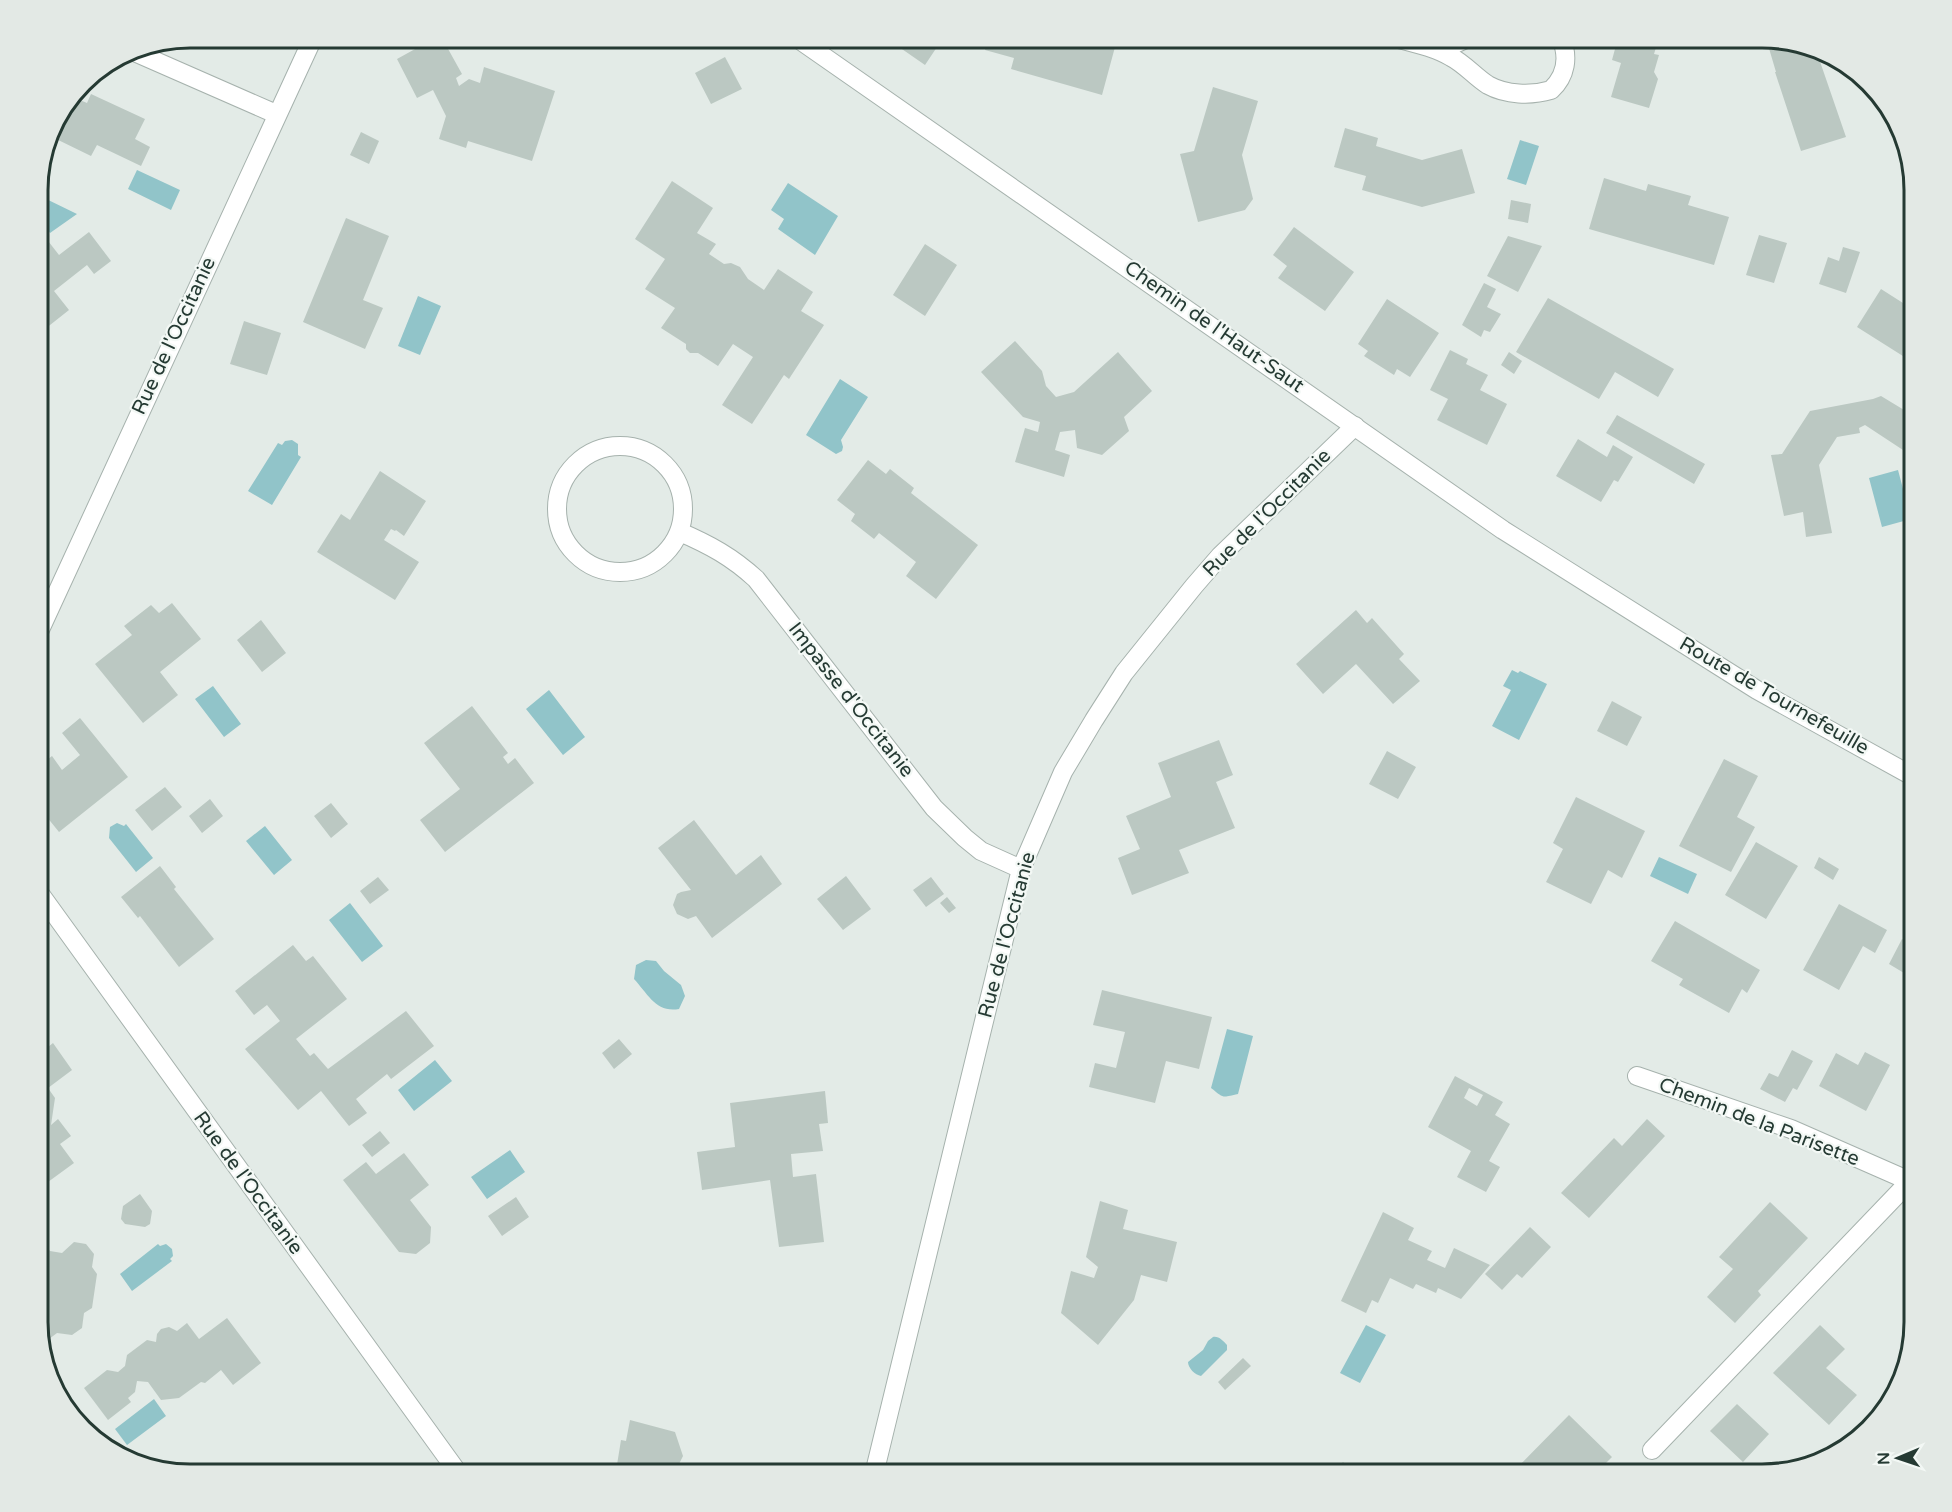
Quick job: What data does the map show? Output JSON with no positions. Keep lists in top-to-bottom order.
{
  "streets": {
    "street": [
      "Chemin de l'Haut-Saut",
      "Rue de l'Occitanie",
      "Route de Tournefeuille",
      "Impasse d'Occitanie",
      "Chemin de la Parisette"
    ]
  },
  "crossings": [
    ["Chemin de l'Haut-Saut", "Rue de l'Occitanie"],
    ["Chemin de l'Haut-Saut", "Route de Tournefeuille"],
    ["Rue de l'Occitanie", "Impasse d'Occitanie"]
  ],
  "north": "left"
}
